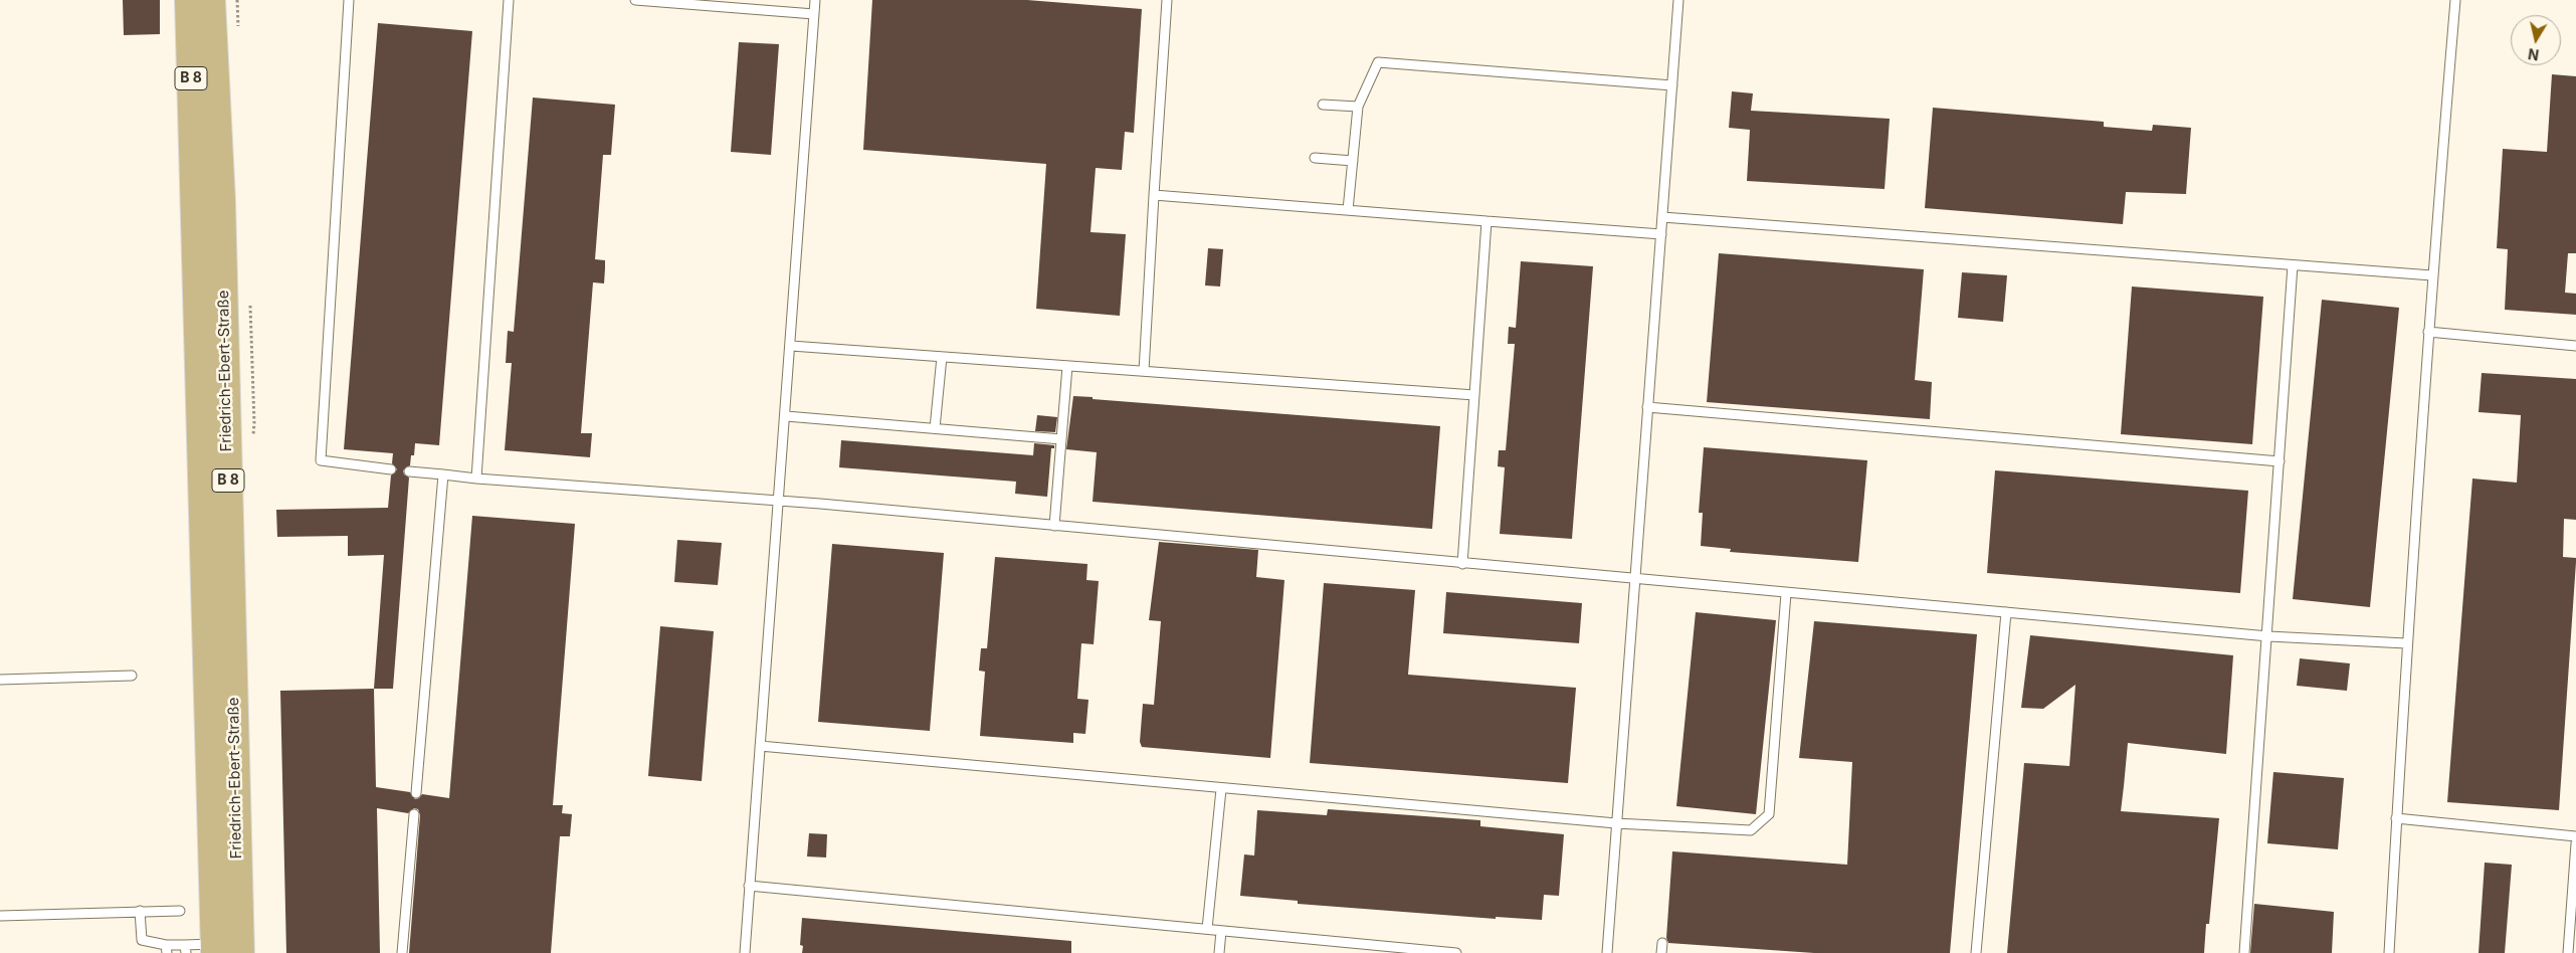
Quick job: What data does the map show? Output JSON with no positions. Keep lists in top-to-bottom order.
{
  "streets": {
    "main road": ["B 8", "Friedrich-Ebert-Straße"]
  },
  "north": "bottom"
}
